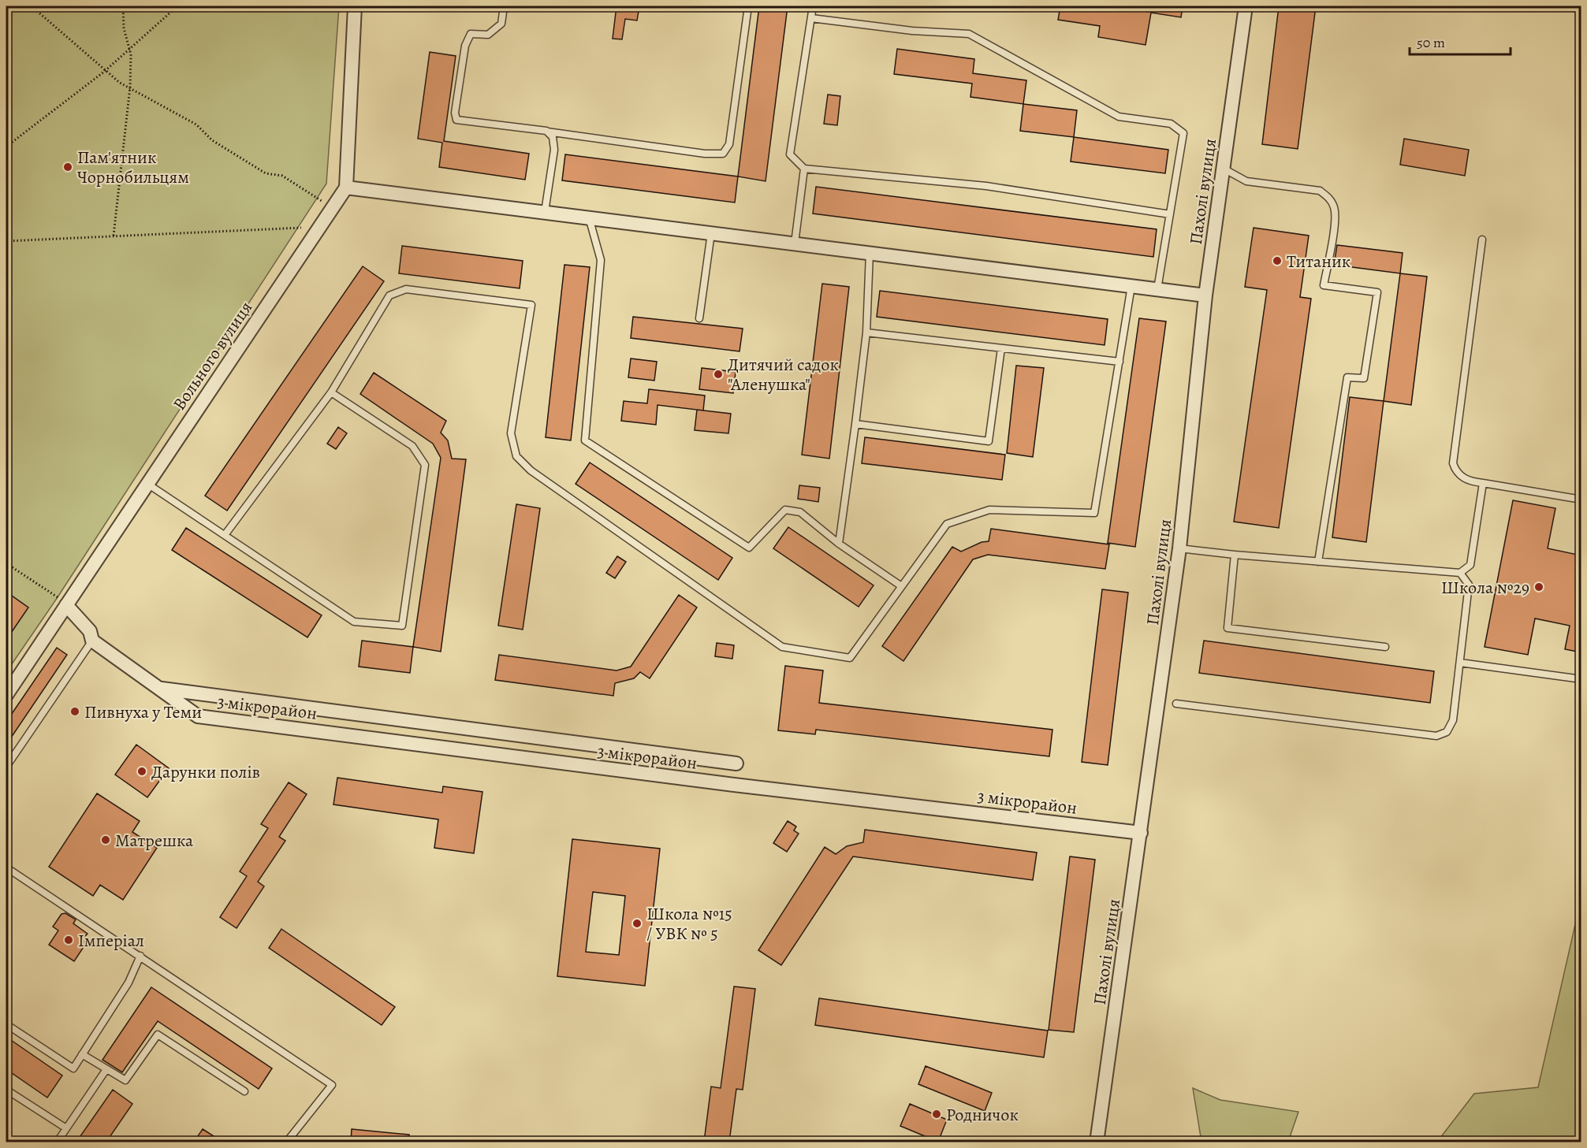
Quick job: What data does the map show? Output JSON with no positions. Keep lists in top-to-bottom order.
{
  "streets": {
    "street": ["Пахолі вулиця", "Вольного вулиця", "3 мікрорайон"]
  },
  "crossings": [
    ["Пахолі вулиця", "3 мікрорайон"],
    ["Вольного вулиця", "3 мікрорайон"]
  ],
  "places": [
    "Пам'ятник Чорнобильцям",
    "Титаник",
    "Дитячий садок \"Аленушка\"",
    "Школа №29",
    "Пивнуха у Теми",
    "Дарунки полів",
    "Матрешка",
    "Школа №15 / УВК № 5",
    "Імперіал",
    "Родничок"
  ],
  "scale_bar": "50 m"
}
